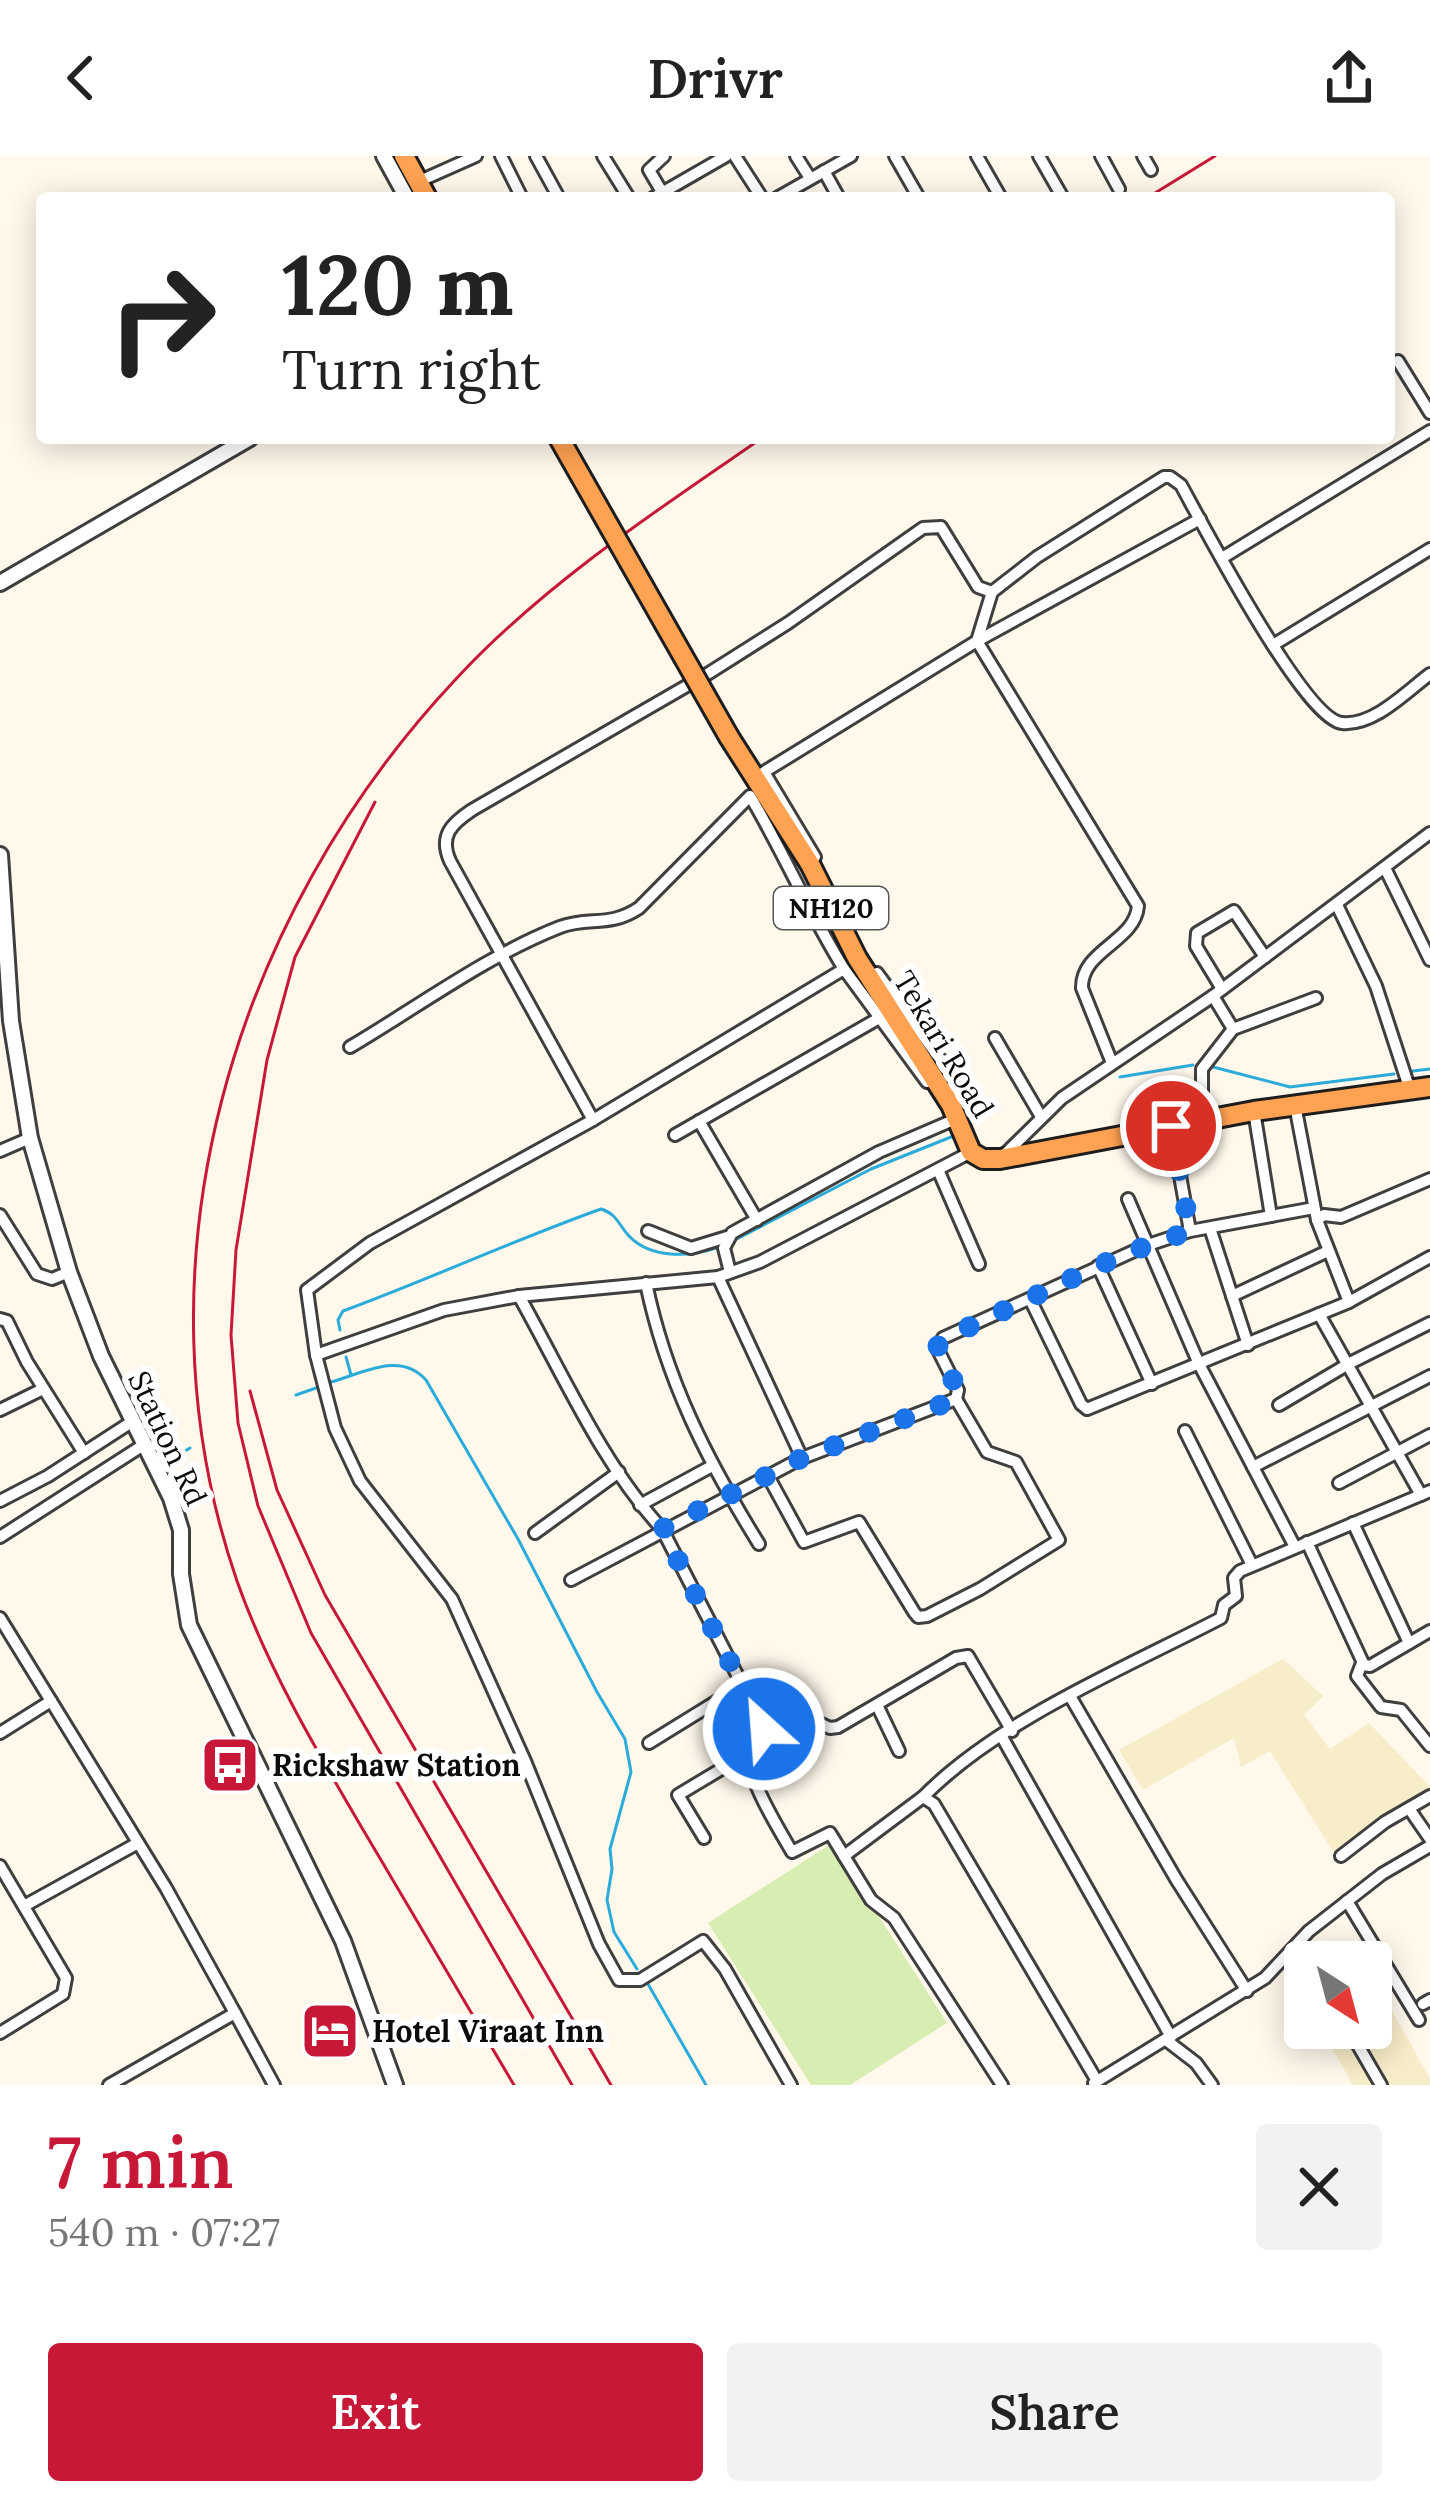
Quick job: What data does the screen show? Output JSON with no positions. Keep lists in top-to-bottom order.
{
  "streets": {
    "highway": ["NH120", "Tekari Road"],
    "street": ["Station Rd"]
  },
  "places": {
    "bus stop": ["Rickshaw Station"],
    "hotel": ["Hotel Viraat Inn"]
  },
  "north": "bottom right",
  "page": {
    "header": "Drivr",
    "turn": ["120 m", "Turn right"],
    "heading": ["7 min", "540 m · 07:27"],
    "buttons": ["Exit", "Share"]
  }
}
